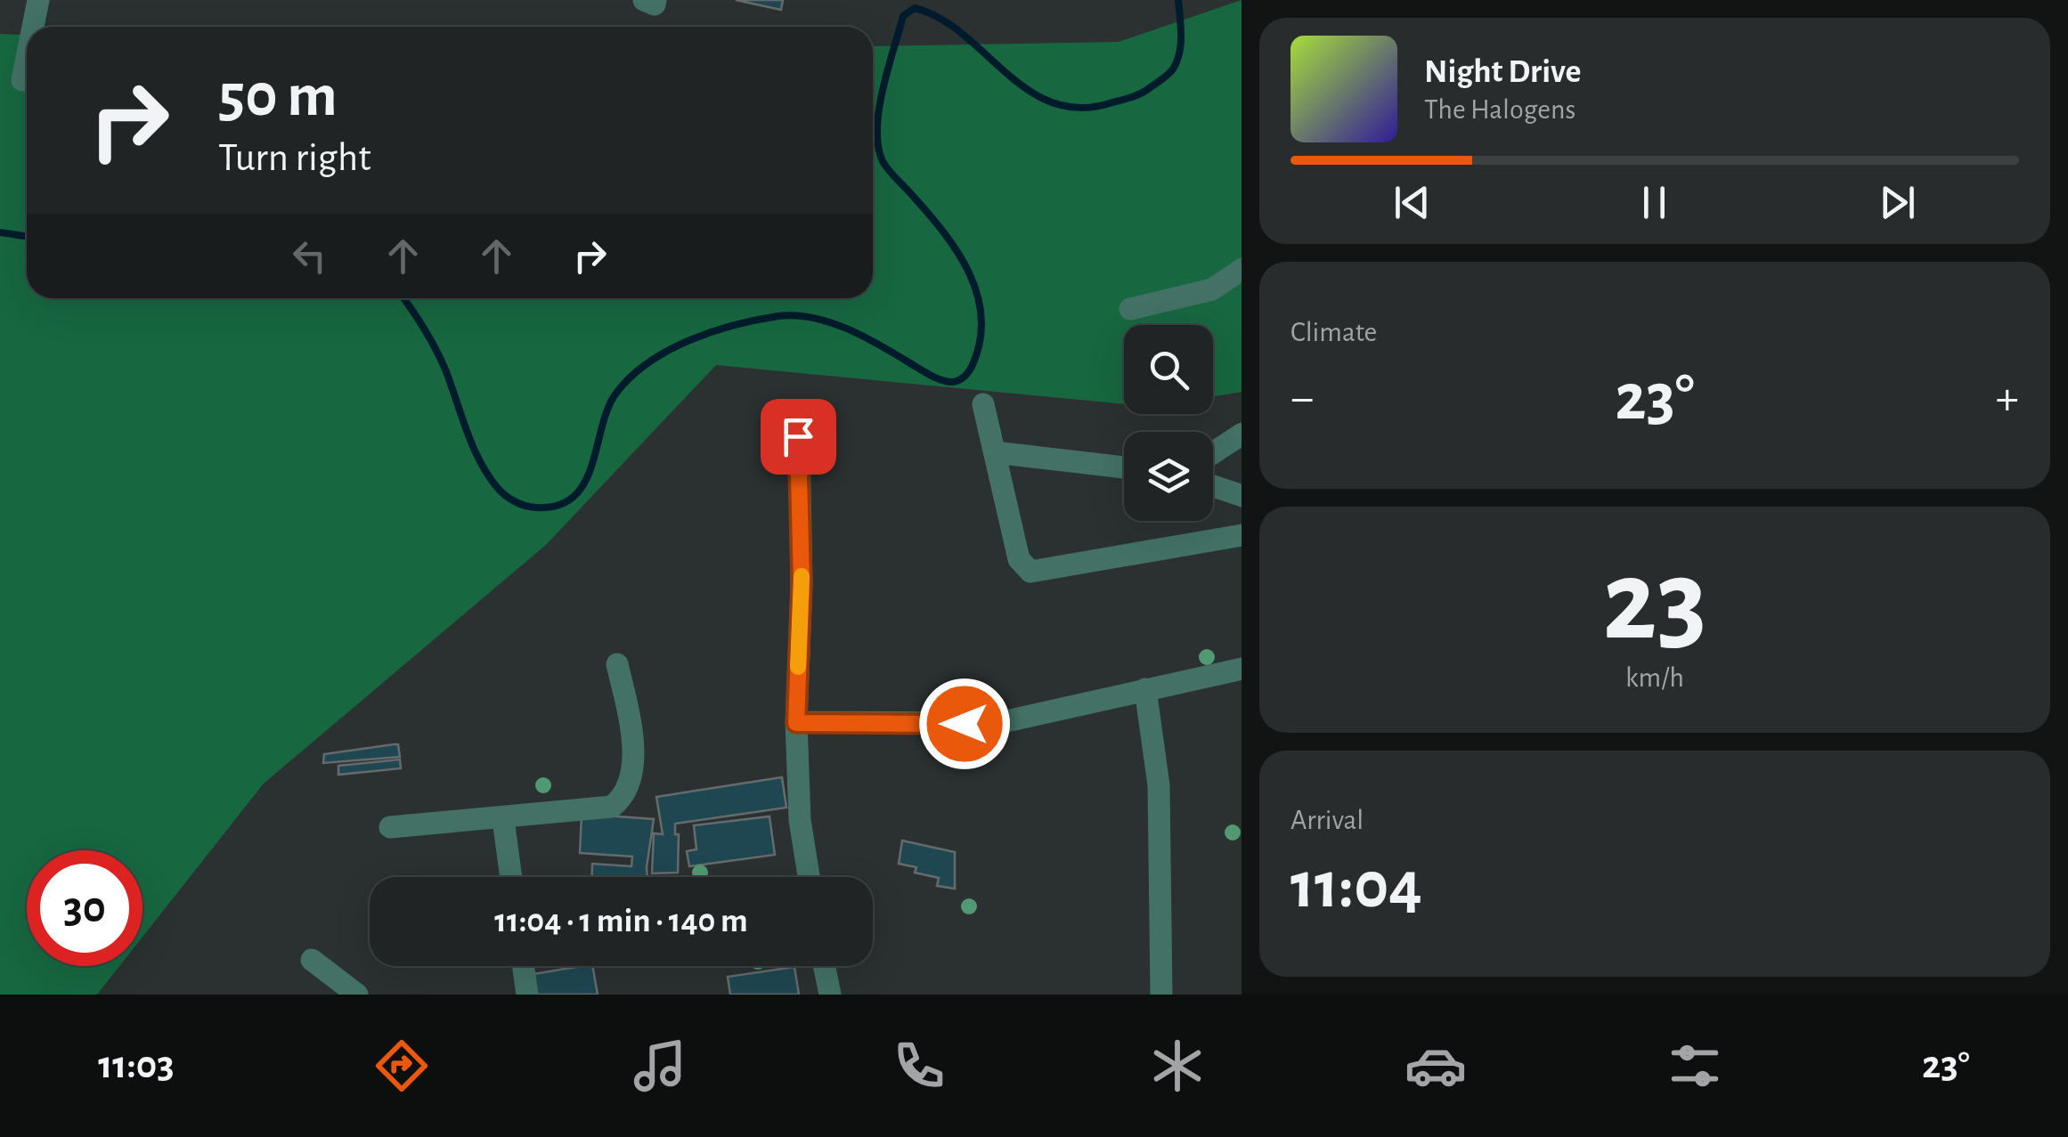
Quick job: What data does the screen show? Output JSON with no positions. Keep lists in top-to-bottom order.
{
  "page": {
    "turn": ["50 m", "Turn right"],
    "song": ["Night Drive", "The Halogens"],
    "tile": [
      "Climate",
      ["23", "km/h"],
      ["Arrival", "11:04"]
    ],
    "heat": ["−", "23°", "+"],
    "limit": "30",
    "trip": "11:04 · 1 min · 140 m",
    "tabs": ["11:03", "23°"]
  }
}
